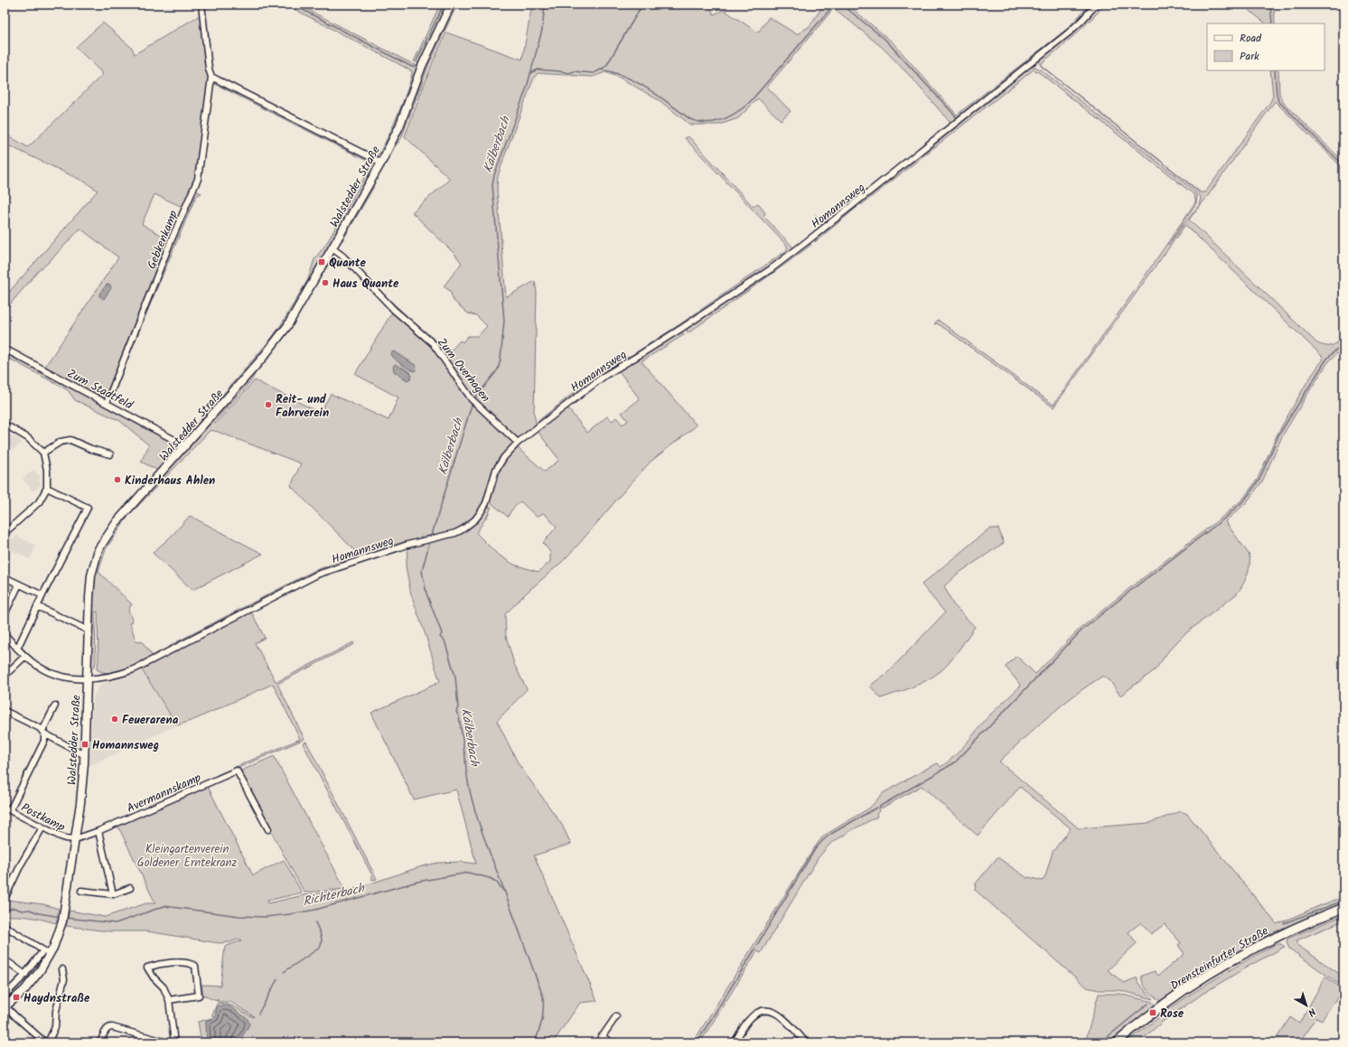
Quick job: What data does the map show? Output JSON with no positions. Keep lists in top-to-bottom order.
{
  "streets": {
    "main road": ["Walstedder Straße", "Drensteinfurter Straße"],
    "street": [
      "Homannsweg",
      "Gebkenkamp",
      "Zum Overhagen",
      "Zum Stadtfeld",
      "Avermannskamp",
      "Postkamp"
    ]
  },
  "crossings": [
    ["Walstedder Straße", "Homannsweg"],
    ["Walstedder Straße", "Zum Overhagen"],
    ["Walstedder Straße", "Zum Stadtfeld"],
    ["Walstedder Straße", "Avermannskamp"],
    ["Walstedder Straße", "Postkamp"],
    ["Homannsweg", "Zum Overhagen"],
    ["Gebkenkamp", "Zum Stadtfeld"],
    ["Avermannskamp", "Postkamp"]
  ],
  "water": ["Kälberbach", "Richterbach"],
  "parks": ["Kleingartenverein Goldener Erntekranz"],
  "places": {
    "transit": [
      "Quante",
      "Homannsweg",
      "Haydnstraße",
      "Rose"
    ],
    "other": [
      "Haus Quante",
      "Reit- und Fahrverein",
      "Kinderhaus Ahlen",
      "Feuerarena"
    ]
  },
  "legend": ["Road", "Park"],
  "north": "bottom right"
}
